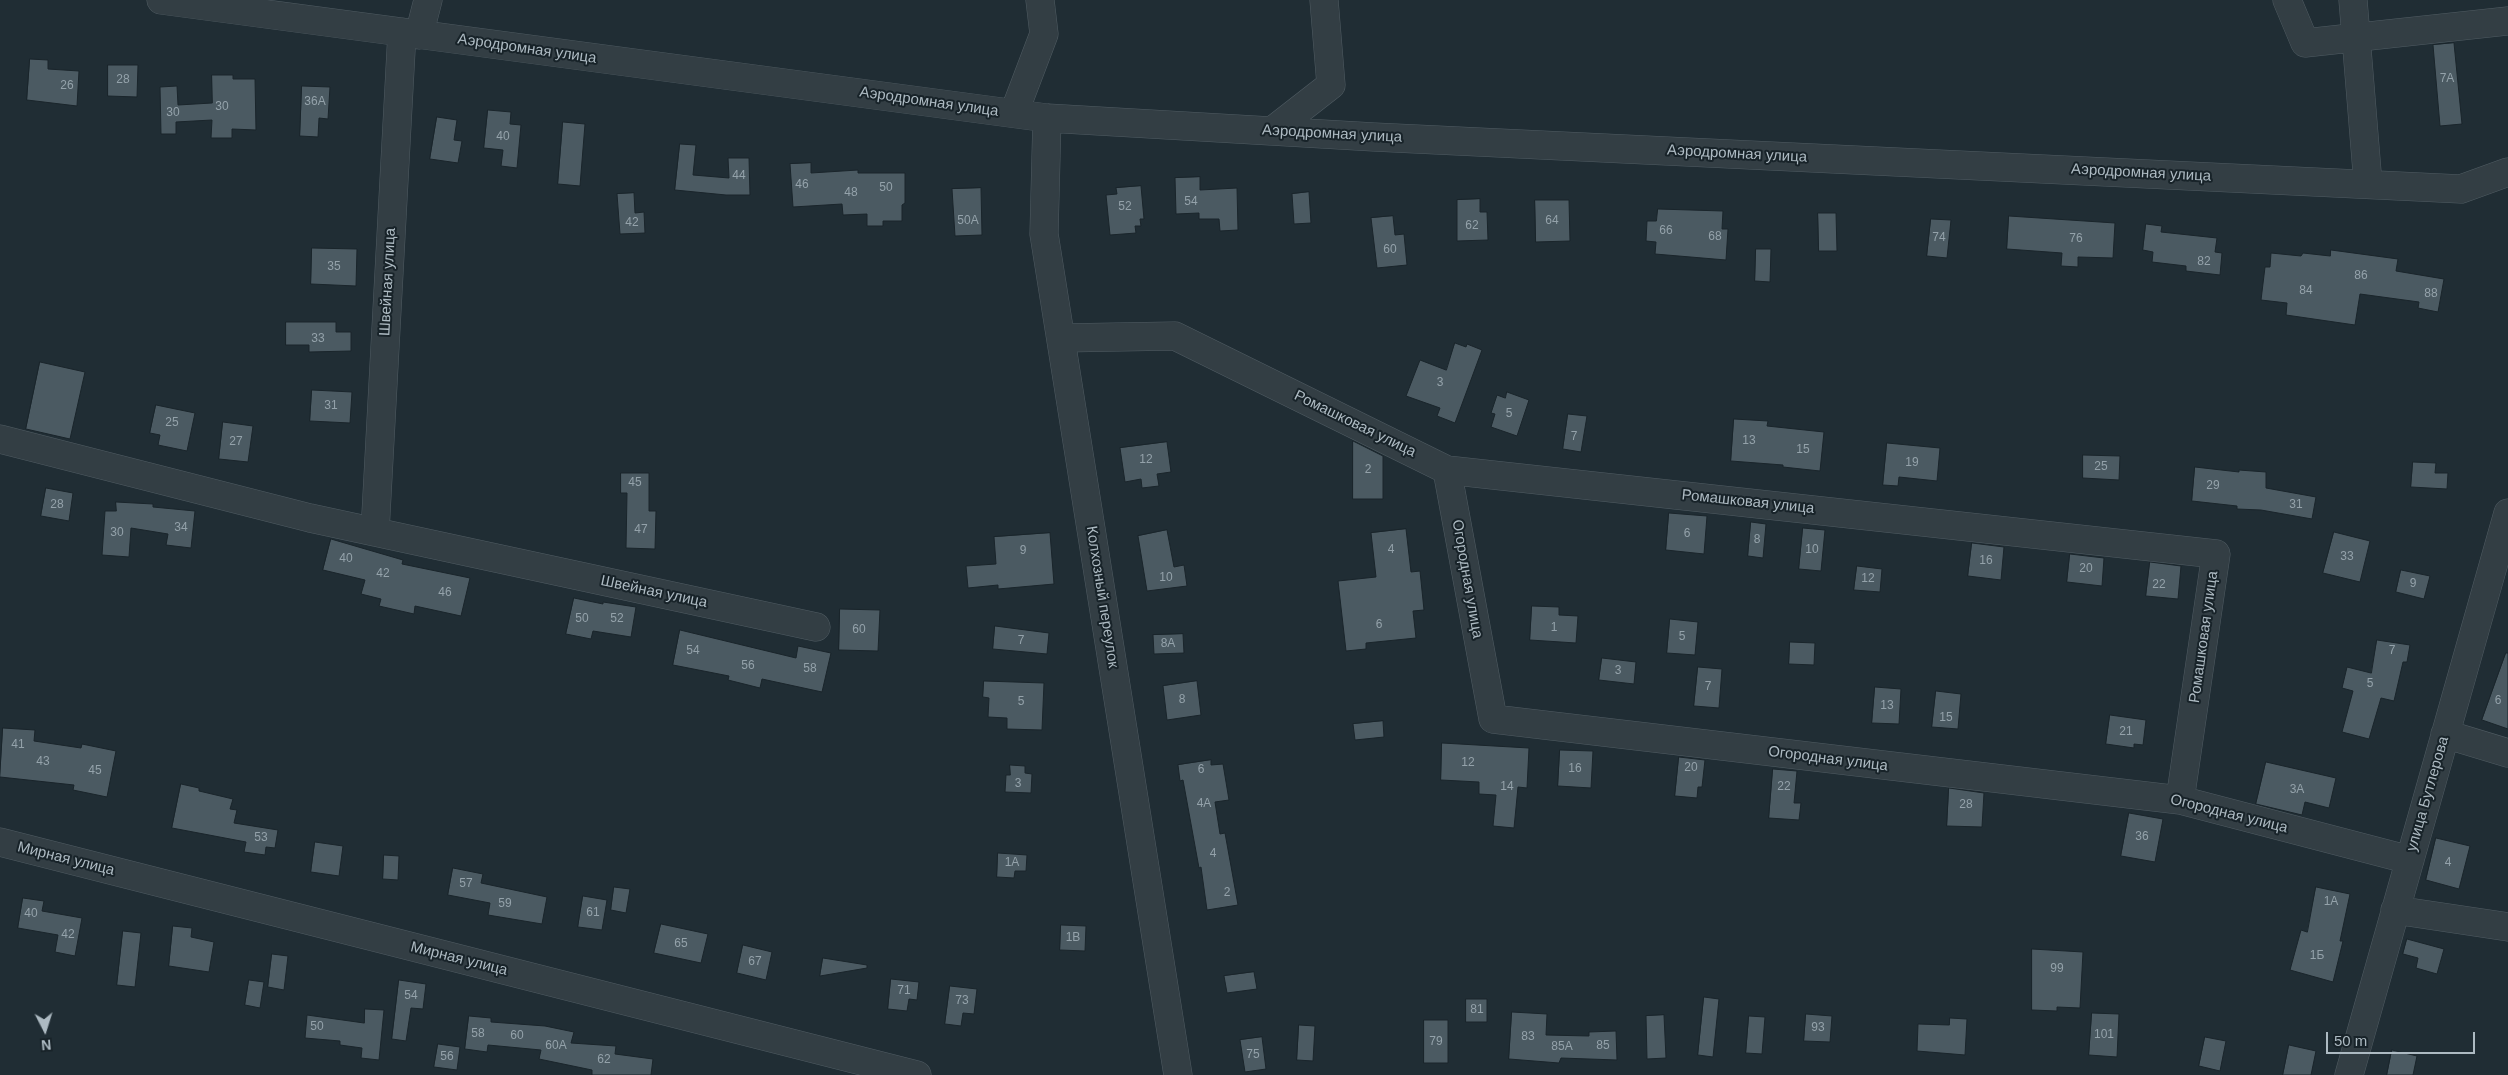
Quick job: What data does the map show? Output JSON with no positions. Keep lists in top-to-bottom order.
{
  "streets": {
    "street": [
      "Аэродромная улица",
      "Швейная улица",
      "Ромашковая улица",
      "Огородная улица",
      "Колхозный переулок",
      "улица Бутлерова",
      "Мирная улица"
    ]
  },
  "crossings": [
    ["Аэродромная улица", "Швейная улица"],
    ["Аэродромная улица", "Колхозный переулок"],
    ["Ромашковая улица", "Огородная улица"],
    ["Ромашковая улица", "Колхозный переулок"],
    ["Огородная улица", "улица Бутлерова"]
  ],
  "house_numbers": [
    "7А",
    "28",
    "26",
    "36А",
    "30",
    "30",
    "40",
    "44",
    "46",
    "50",
    "48",
    "54",
    "52",
    "50А",
    "64",
    "42",
    "62",
    "66",
    "68",
    "74",
    "76",
    "60",
    "82",
    "35",
    "86",
    "84",
    "88",
    "33",
    "3",
    "31",
    "5",
    "25",
    "7",
    "13",
    "27",
    "15",
    "12",
    "19",
    "25",
    "2",
    "45",
    "29",
    "28",
    "31",
    "34",
    "47",
    "30",
    "6",
    "8",
    "4",
    "10",
    "9",
    "33",
    "40",
    "16",
    "20",
    "42",
    "10",
    "12",
    "9",
    "22",
    "46",
    "50",
    "52",
    "6",
    "1",
    "60",
    "5",
    "7",
    "8А",
    "54",
    "7",
    "56",
    "58",
    "3",
    "5",
    "7",
    "8",
    "6",
    "5",
    "13",
    "15",
    "21",
    "41",
    "43",
    "12",
    "20",
    "16",
    "6",
    "45",
    "3",
    "14",
    "22",
    "3А",
    "4А",
    "28",
    "36",
    "53",
    "4",
    "1А",
    "4",
    "57",
    "2",
    "1А",
    "59",
    "61",
    "40",
    "42",
    "1В",
    "65",
    "1Б",
    "67",
    "99",
    "71",
    "54",
    "73",
    "81",
    "50",
    "93",
    "58",
    "101",
    "60",
    "83",
    "79",
    "60А",
    "85",
    "85А",
    "75",
    "56",
    "62"
  ],
  "scale_bar": "50 m",
  "north": "bottom"
}
